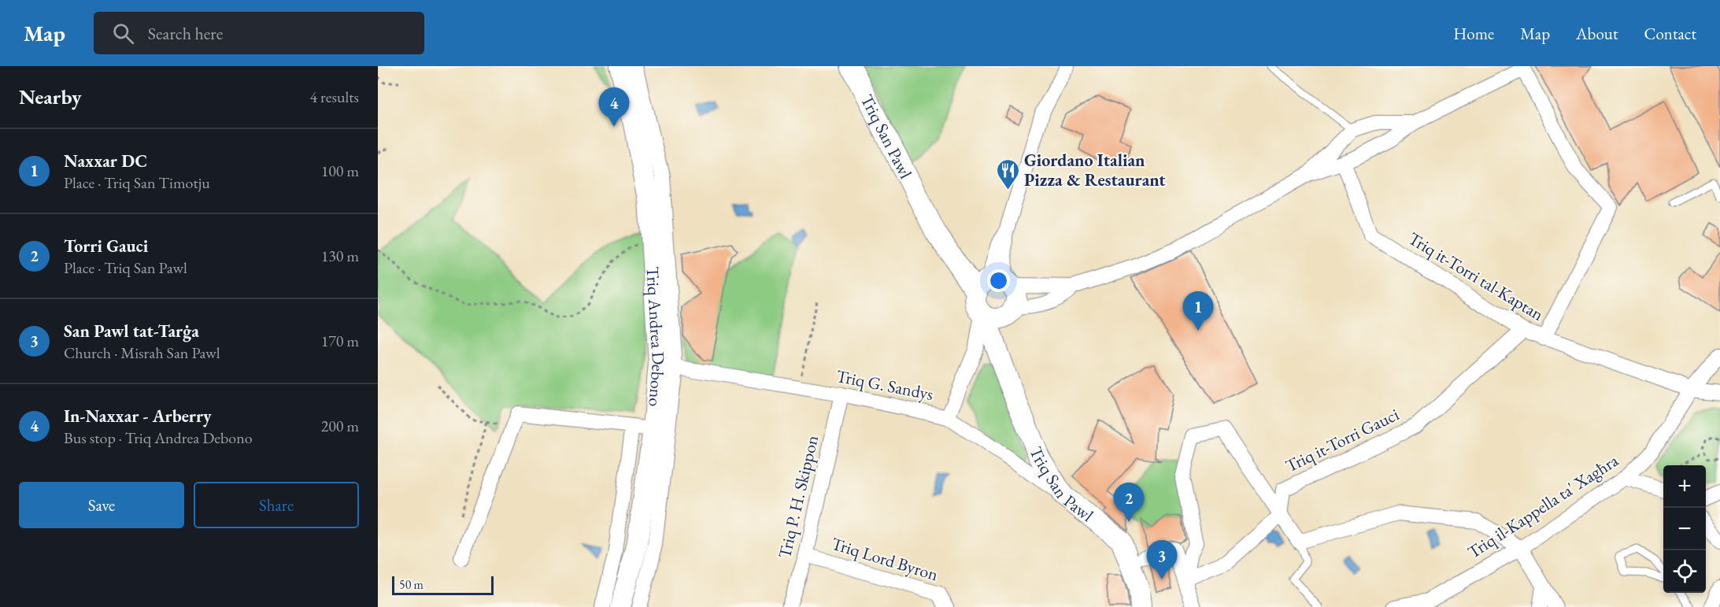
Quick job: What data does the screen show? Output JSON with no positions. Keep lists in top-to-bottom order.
{
  "streets": {
    "main road": ["Triq San Pawl", "Triq Andrea Debono"],
    "street": [
      "Triq it-Torri tal-Kaptan",
      "Triq G. Sandys",
      "Triq it-Torri Gauci",
      "Triq P. H. Skippon",
      "Triq il-Kappella ta' Xagħra",
      "Triq Lord Byron"
    ]
  },
  "crossings": [
    ["Triq San Pawl", "Triq G. Sandys"],
    ["Triq it-Torri tal-Kaptan", "Triq it-Torri Gauci"],
    ["Triq it-Torri tal-Kaptan", "Triq il-Kappella ta' Xagħra"],
    ["Triq Andrea Debono", "Triq G. Sandys"],
    ["Triq G. Sandys", "Triq P. H. Skippon"],
    ["Triq P. H. Skippon", "Triq Lord Byron"]
  ],
  "places": {
    "restaurant": ["Giordano Italian Pizza & Restaurant"]
  },
  "scale_bar": "50 m",
  "page": {
    "header": "Map",
    "search": "Search here",
    "nav": [
      "Home",
      "Map",
      "About",
      "Contact"
    ],
    "heading": ["Nearby", "4 results"],
    "pins": [
      "4",
      "1",
      "2",
      "3"
    ],
    "list": [
      {
        "mark": "1",
        "name": "Naxxar DC",
        "note": "Place · Triq San Timotju",
        "value": "100 m"
      },
      {
        "mark": "2",
        "name": "Torri Gauci",
        "note": "Place · Triq San Pawl",
        "value": "130 m"
      },
      {
        "mark": "3",
        "name": "San Pawl tat-Tarġa",
        "note": "Church · Misraħ San Pawl",
        "value": "170 m"
      },
      {
        "mark": "4",
        "name": "In-Naxxar - Arberry",
        "note": "Bus stop · Triq Andrea Debono",
        "value": "200 m"
      }
    ],
    "map_buttons": ["+", "−"],
    "buttons": ["Save", "Share"],
    "scale": "50 m"
  }
}
